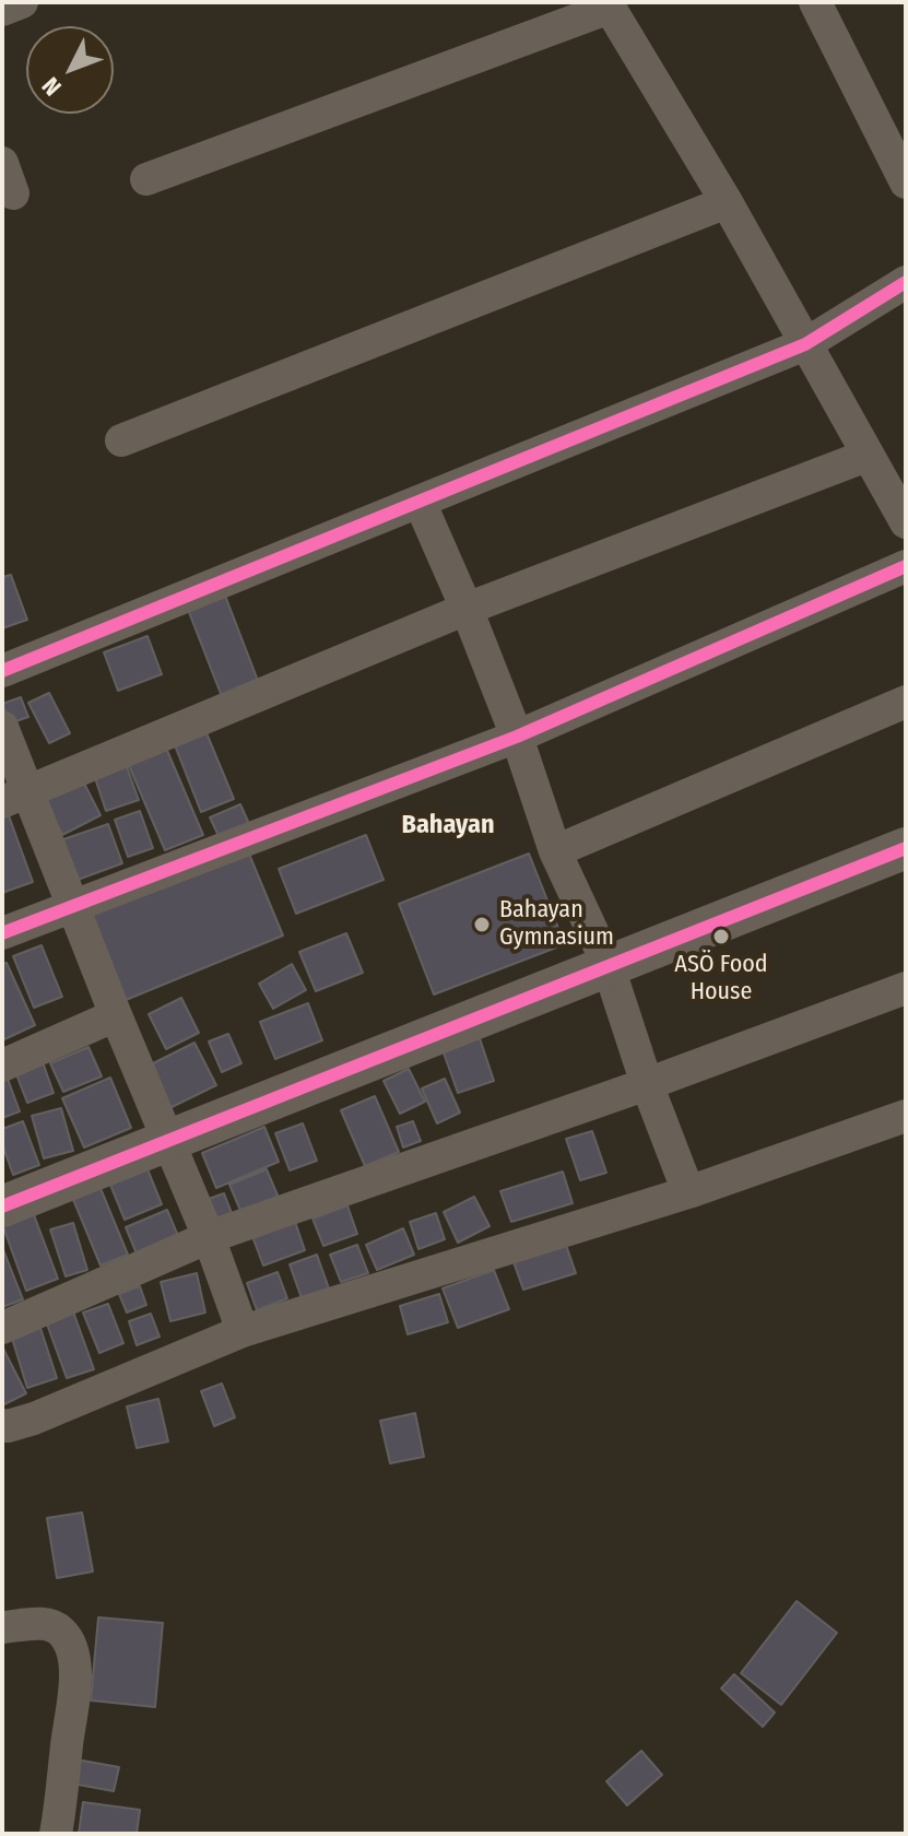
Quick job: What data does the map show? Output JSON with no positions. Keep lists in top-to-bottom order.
{
  "districts": ["Bahayan"],
  "places": ["Bahayan Gymnasium", "ASÖ Food House"],
  "north": "bottom left"
}
